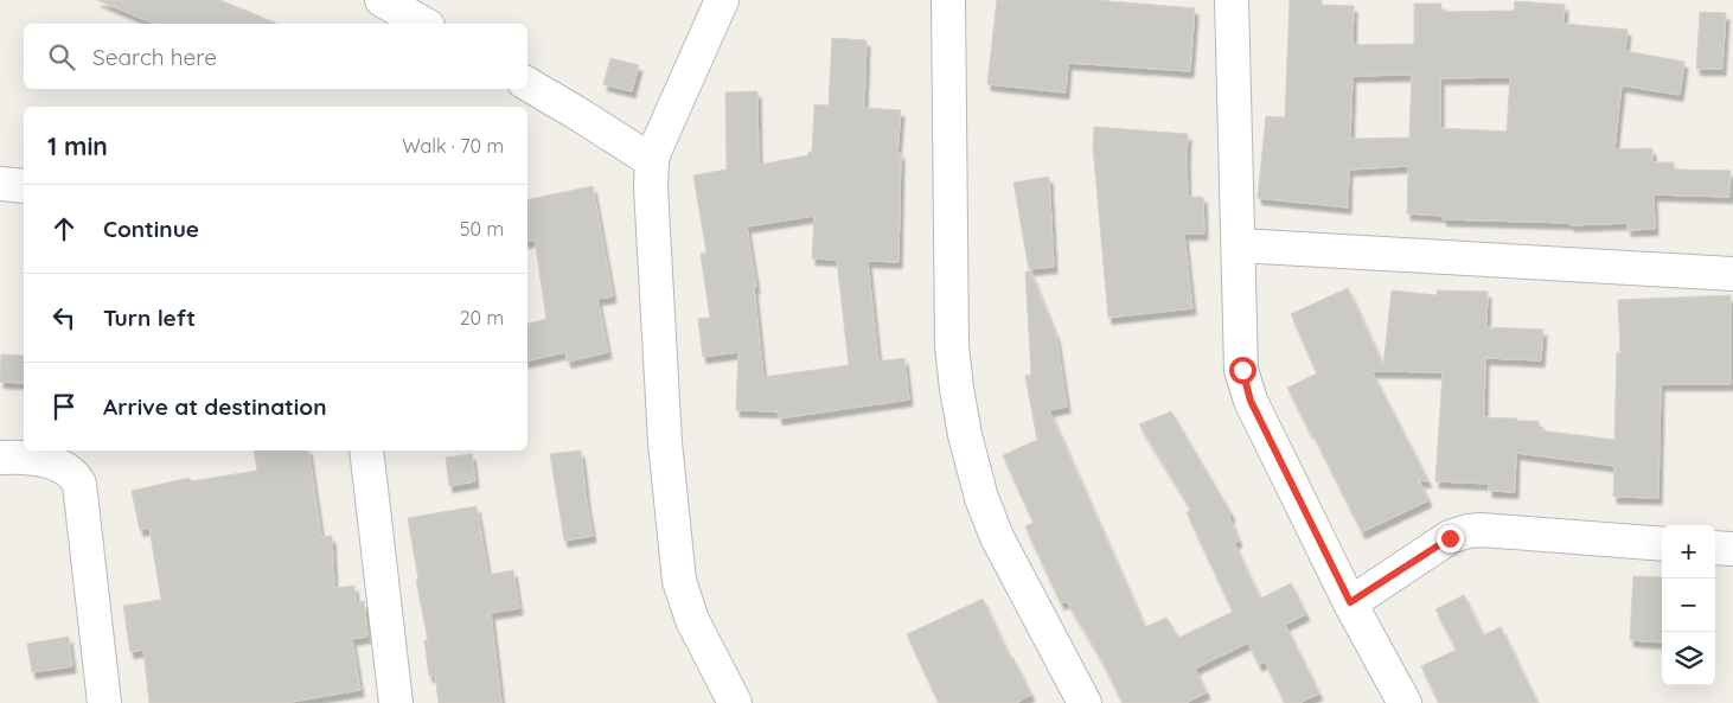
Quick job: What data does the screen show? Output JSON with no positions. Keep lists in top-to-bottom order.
{
  "page": {
    "search": "Search here",
    "heading": ["1 min", "Walk · 70 m"],
    "list": [
      ["Continue", "50 m"],
      ["Turn left", "20 m"],
      "Arrive at destination"
    ],
    "map_buttons": ["+", "−"]
  }
}
